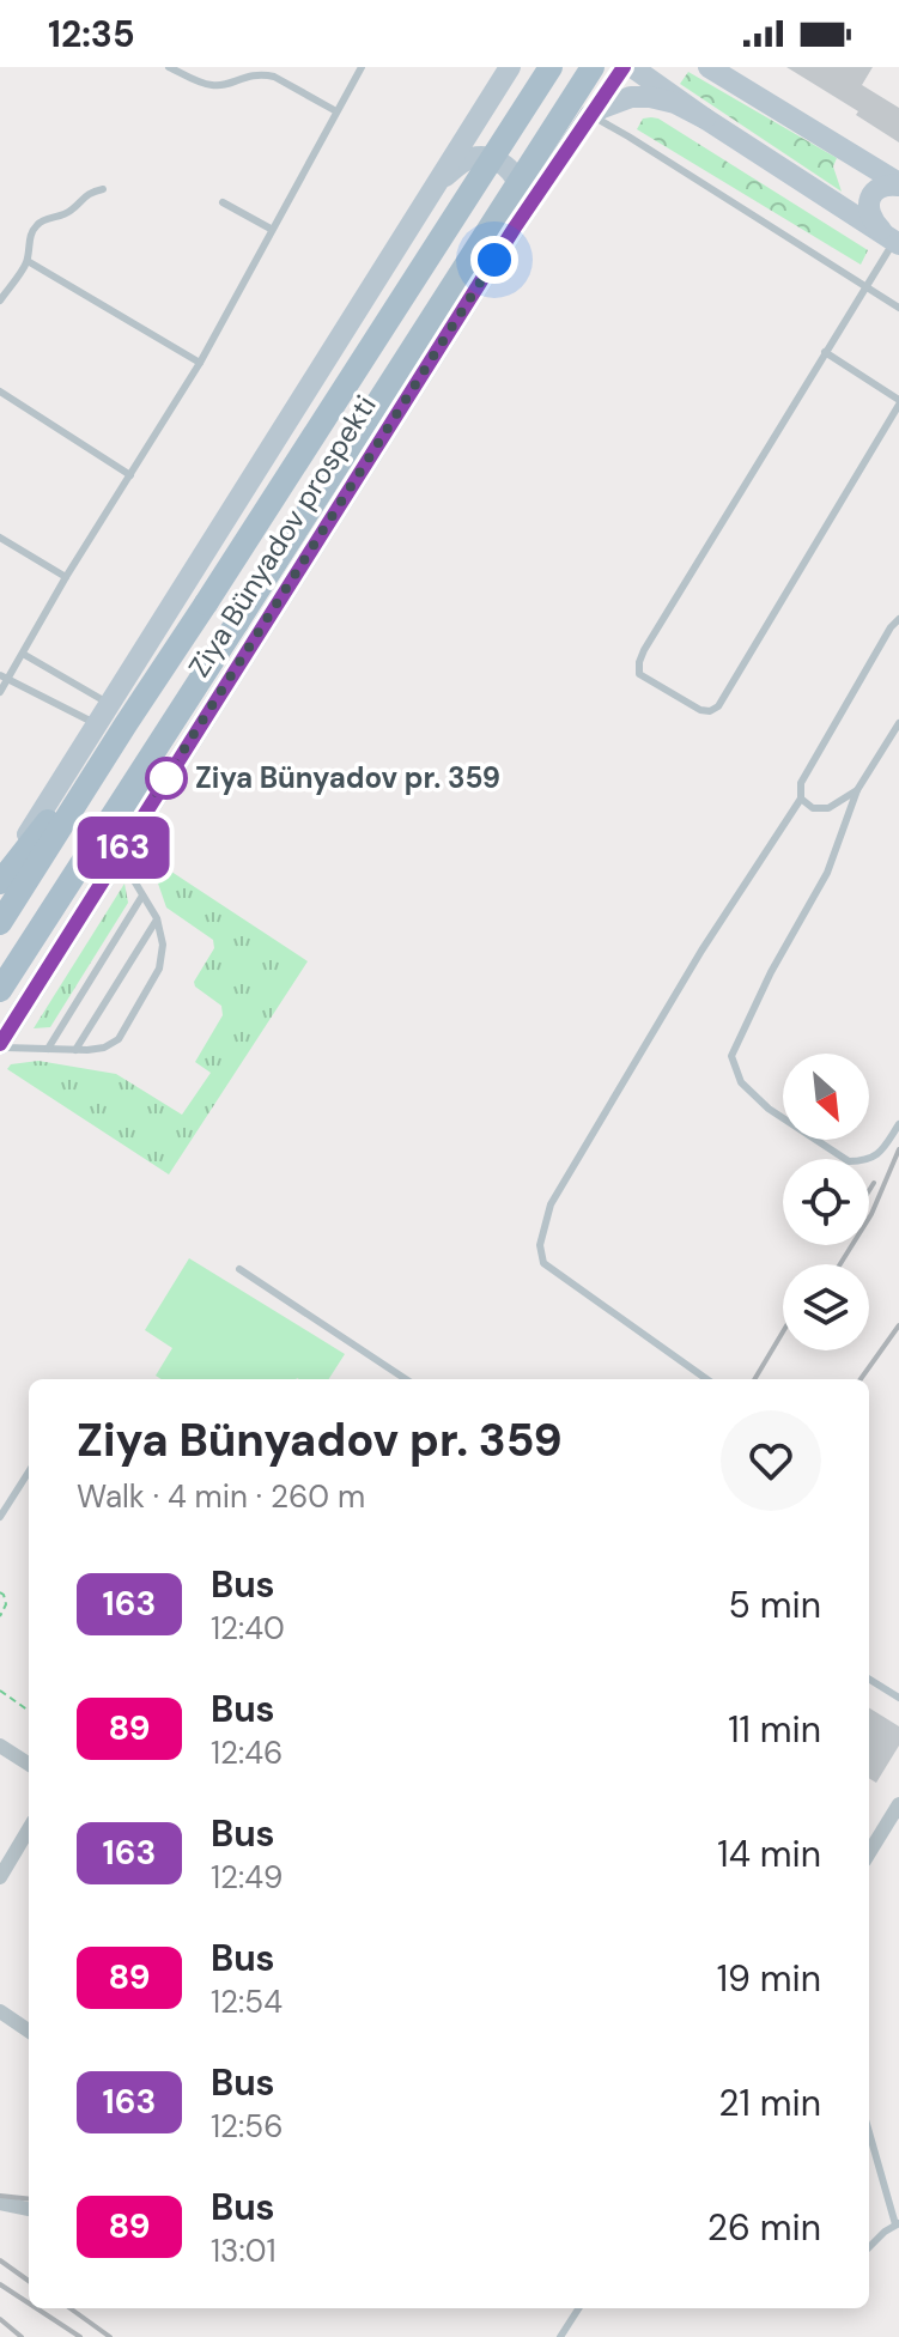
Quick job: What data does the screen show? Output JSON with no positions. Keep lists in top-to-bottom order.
{
  "streets": {
    "main road": ["Ziya Bünyadov prospekti"]
  },
  "places": ["Ziya Bünyadov pr. 359"],
  "lines": ["bus line 163"],
  "north": "bottom right",
  "page": {
    "status": "12:35",
    "on_map": "163",
    "heading": ["Ziya Bünyadov pr. 359", "Walk · 4 min · 260 m"],
    "list": [
      {
        "mark": "163",
        "name": "Bus",
        "note": "12:40",
        "value": "5 min"
      },
      {
        "mark": "89",
        "name": "Bus",
        "note": "12:46",
        "value": "11 min"
      },
      {
        "mark": "163",
        "name": "Bus",
        "note": "12:49",
        "value": "14 min"
      },
      {
        "mark": "89",
        "name": "Bus",
        "note": "12:54",
        "value": "19 min"
      },
      {
        "mark": "163",
        "name": "Bus",
        "note": "12:56",
        "value": "21 min"
      },
      {
        "mark": "89",
        "name": "Bus",
        "note": "13:01",
        "value": "26 min"
      }
    ]
  }
}
